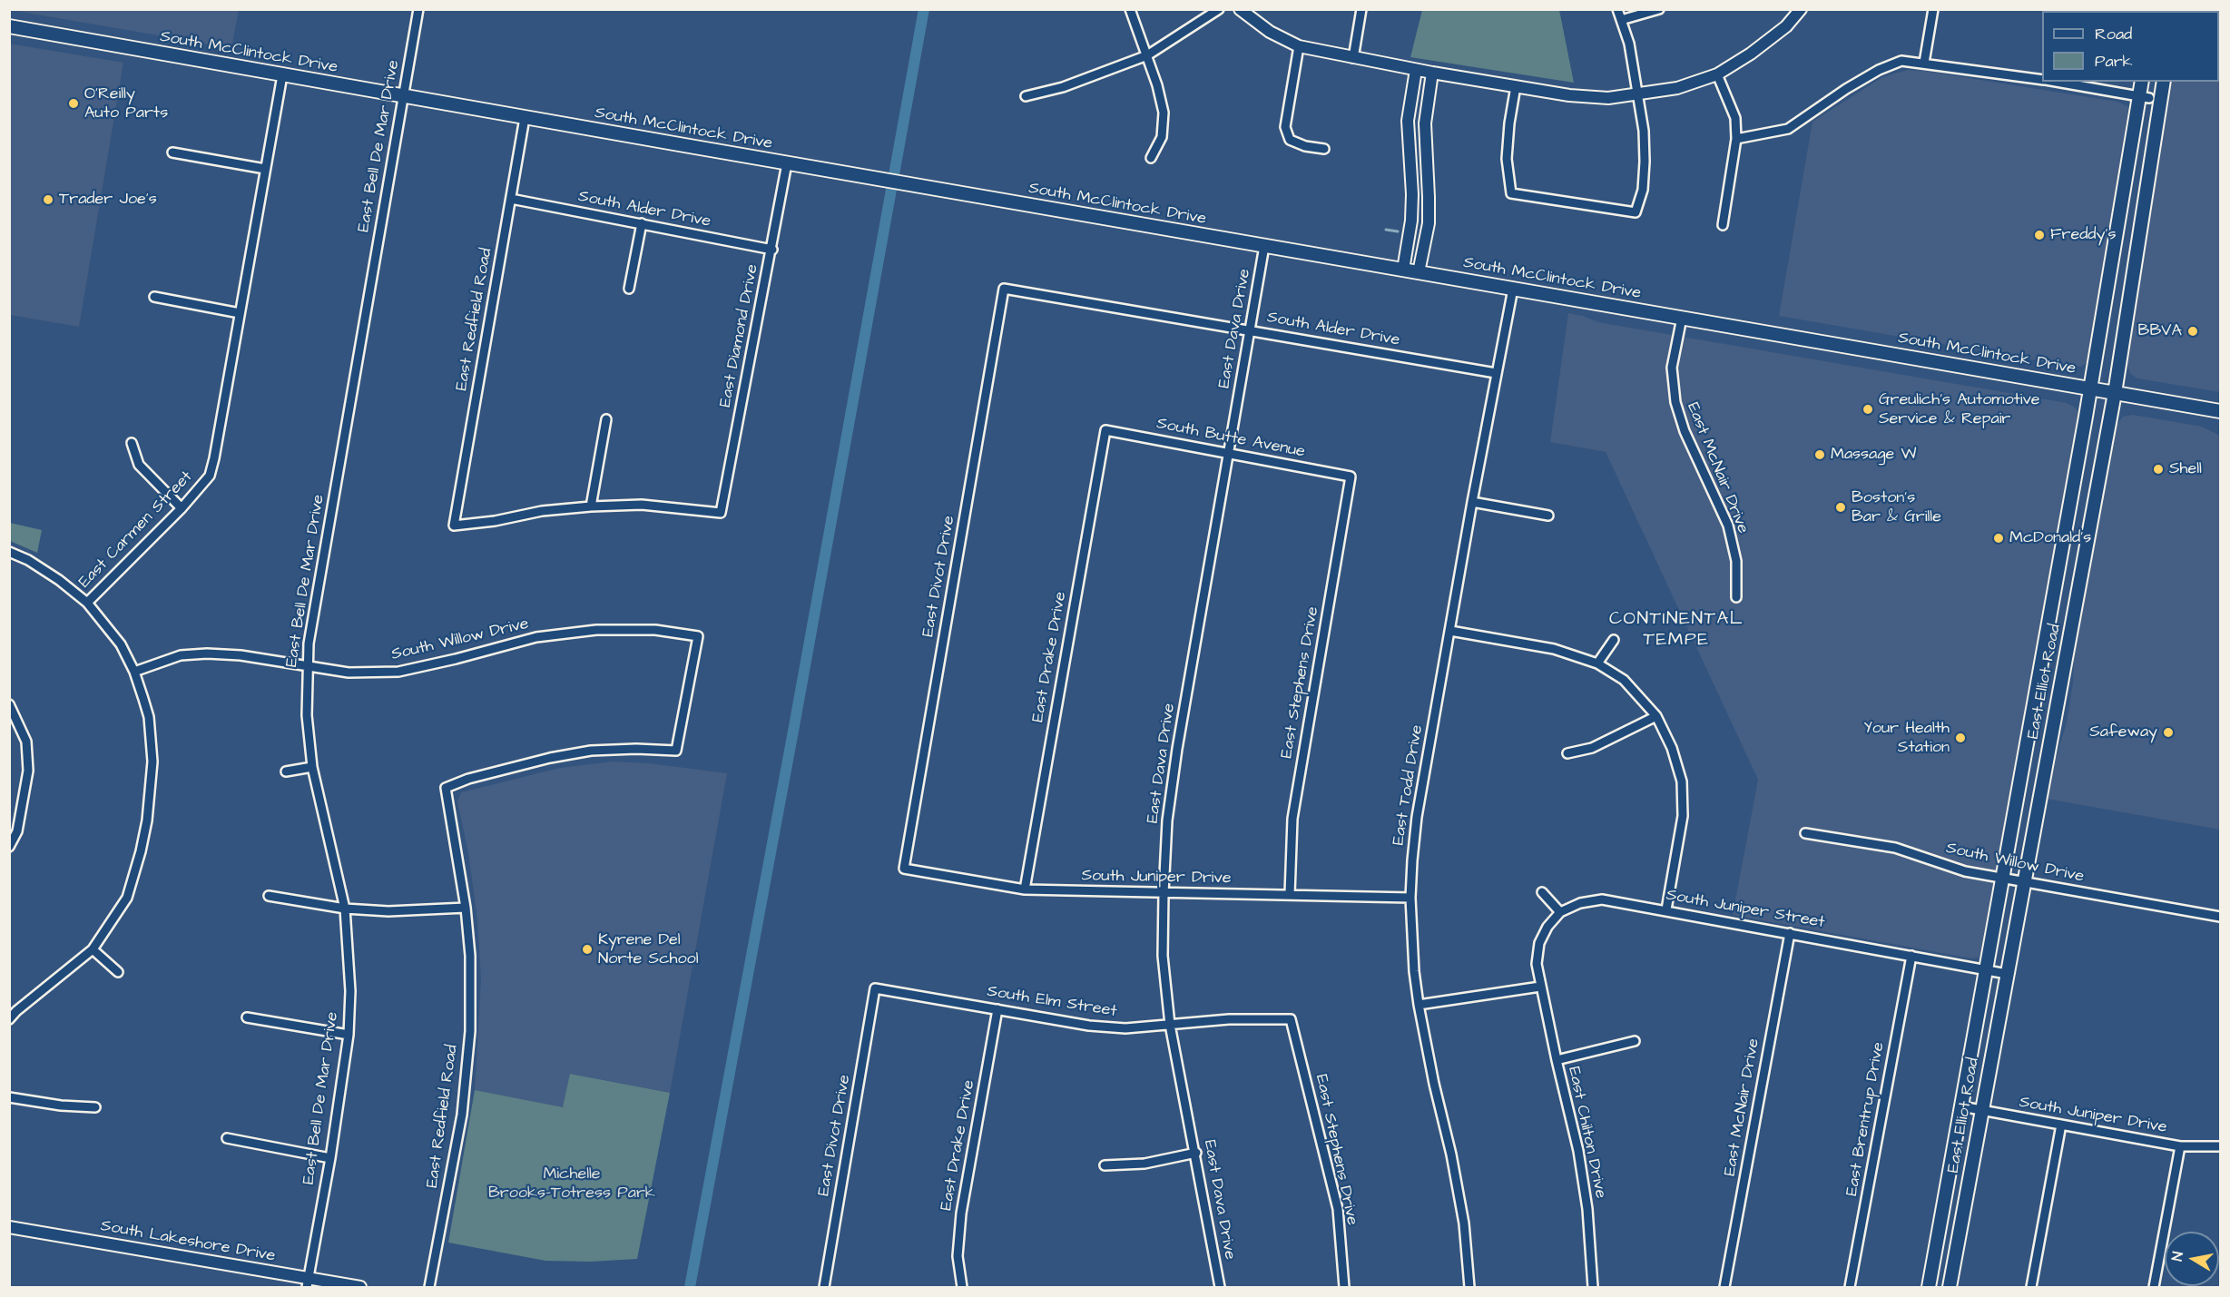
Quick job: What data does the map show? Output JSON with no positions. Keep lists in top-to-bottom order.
{
  "streets": {
    "main road": ["South McClintock Drive", "East Elliot Road"],
    "street": [
      "East Bell De Mar Drive",
      "South Alder Drive",
      "East Redfield Road",
      "East Dava Drive",
      "East Diamond Drive",
      "South Butte Avenue",
      "East McNair Drive",
      "East Carmen Street",
      "East Divot Drive",
      "South Willow Drive",
      "East Drake Drive",
      "East Stephens Drive",
      "East Todd Drive",
      "South Juniper Drive",
      "South Juniper Street",
      "South Elm Street",
      "East Brentrup Drive",
      "East Chilton Drive",
      "South Lakeshore Drive"
    ]
  },
  "crossings": [
    ["South McClintock Drive", "East Bell De Mar Drive"],
    ["South McClintock Drive", "East Redfield Road"],
    ["South McClintock Drive", "East Dava Drive"],
    ["South McClintock Drive", "East Diamond Drive"],
    ["South McClintock Drive", "East McNair Drive"],
    ["South McClintock Drive", "East Carmen Street"],
    ["South McClintock Drive", "East Elliot Road"],
    ["South McClintock Drive", "East Todd Drive"],
    ["East Bell De Mar Drive", "South Willow Drive"],
    ["East Bell De Mar Drive", "South Lakeshore Drive"],
    ["South Alder Drive", "East Redfield Road"],
    ["South Alder Drive", "East Dava Drive"],
    ["South Alder Drive", "East Diamond Drive"],
    ["South Alder Drive", "East Divot Drive"],
    ["South Alder Drive", "East Todd Drive"],
    ["East Redfield Road", "East Diamond Drive"],
    ["East Redfield Road", "South Willow Drive"],
    ["East Dava Drive", "South Butte Avenue"],
    ["East Dava Drive", "South Juniper Drive"],
    ["East Dava Drive", "South Elm Street"],
    ["South Butte Avenue", "East Drake Drive"],
    ["South Butte Avenue", "East Stephens Drive"],
    ["East McNair Drive", "South Juniper Street"],
    ["East Carmen Street", "South Willow Drive"],
    ["East Divot Drive", "South Juniper Drive"],
    ["East Divot Drive", "South Elm Street"],
    ["South Willow Drive", "East Elliot Road"],
    ["East Drake Drive", "South Juniper Drive"],
    ["East Drake Drive", "South Elm Street"],
    ["East Elliot Road", "South Juniper Drive"],
    ["East Elliot Road", "South Juniper Street"],
    ["East Stephens Drive", "South Juniper Drive"],
    ["East Stephens Drive", "South Elm Street"],
    ["East Todd Drive", "South Juniper Drive"],
    ["South Juniper Street", "East Brentrup Drive"]
  ],
  "districts": ["CONTINENTAL TEMPE"],
  "parks": ["Michelle Brooks-Totress Park"],
  "places": [
    "O'Reilly Auto Parts",
    "Trader Joe's",
    "Freddy's",
    "BBVA",
    "Greulich's Automotive Service & Repair",
    "Massage W",
    "Shell",
    "Boston's Bar & Grille",
    "McDonald's",
    "Safeway",
    "Your Health Station",
    "Kyrene Del Norte School"
  ],
  "legend": ["Road", "Park"],
  "north": "left"
}
